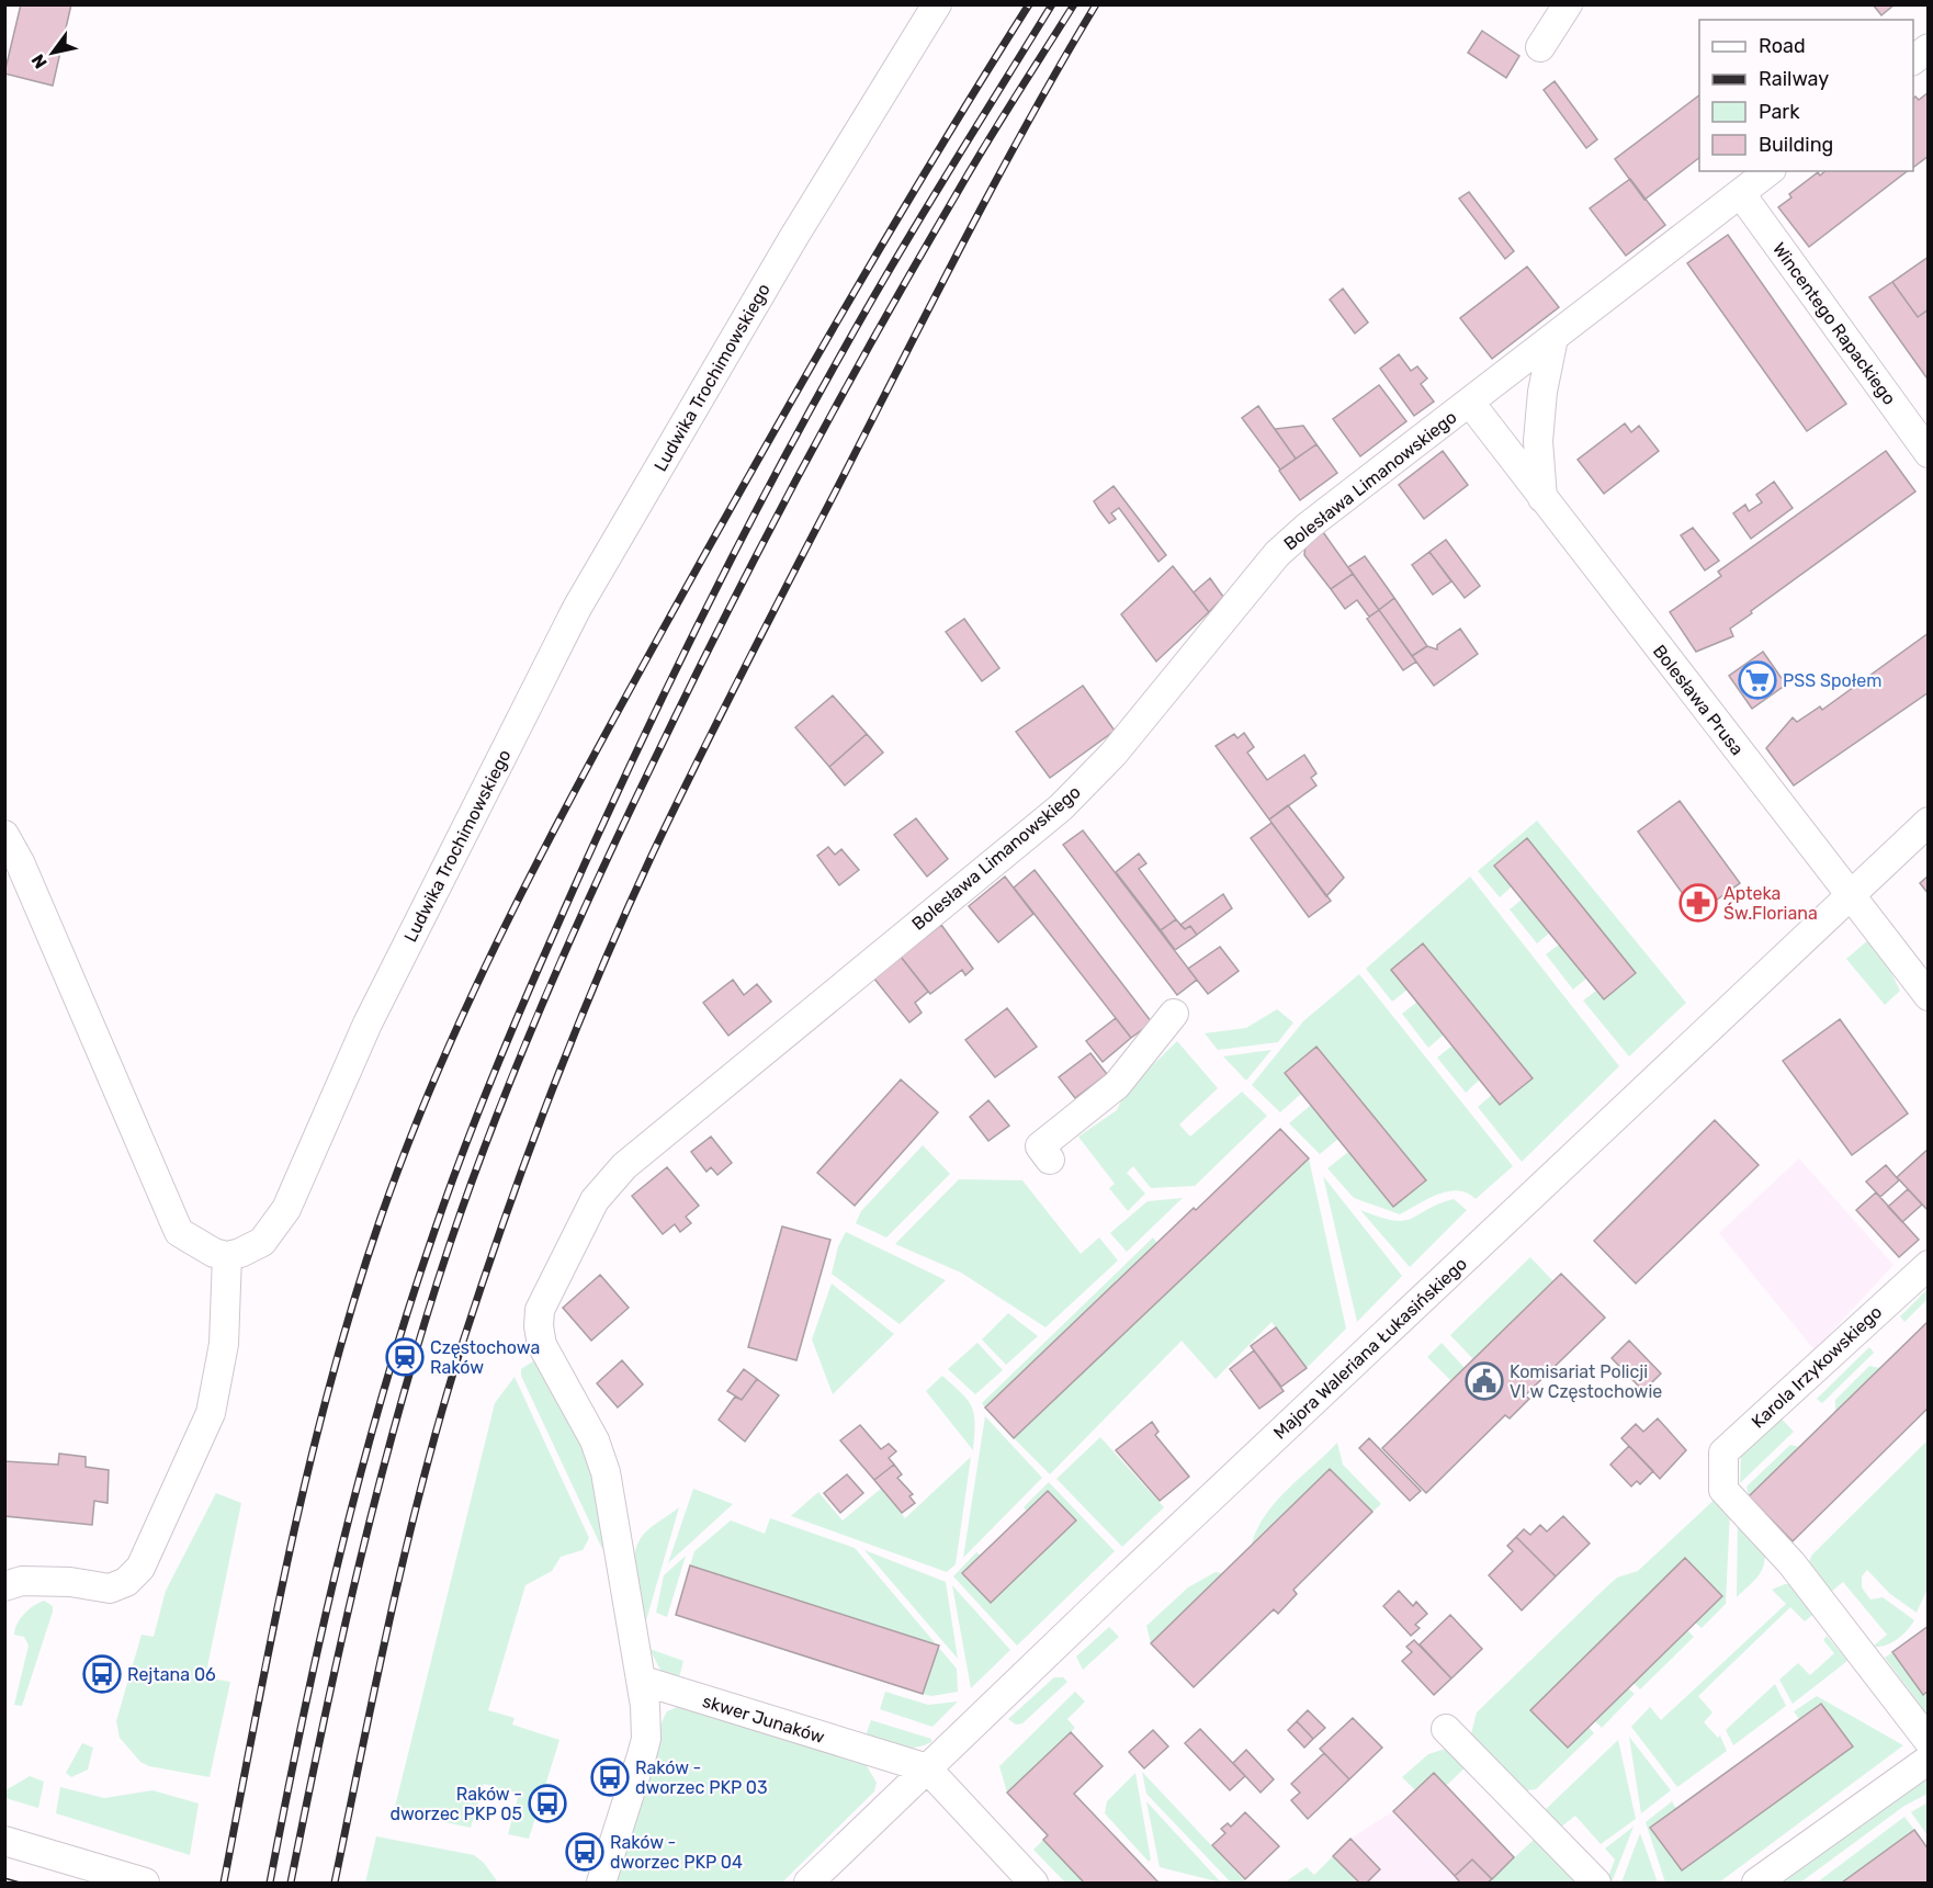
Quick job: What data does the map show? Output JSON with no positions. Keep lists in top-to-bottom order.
{
  "streets": {
    "street": [
      "Wincentego Rapackiego",
      "Ludwika Trochimowskiego",
      "Bolesława Limanowskiego",
      "Bolesława Prusa",
      "Majora Waleriana Łukasińskiego",
      "Karola Irzykowskiego",
      "skwer Junaków"
    ]
  },
  "crossings": [
    ["Wincentego Rapackiego", "Bolesława Limanowskiego"],
    ["Bolesława Limanowskiego", "Bolesława Prusa"],
    ["Bolesława Limanowskiego", "skwer Junaków"],
    ["Bolesława Prusa", "Majora Waleriana Łukasińskiego"],
    ["Majora Waleriana Łukasińskiego", "skwer Junaków"]
  ],
  "places": {
    "supermarket": ["PSS Społem"],
    "pharmacy": ["Apteka Św.Floriana"],
    "station": ["Częstochowa Raków"],
    "public building": ["Komisariat Policji VI w Częstochowie"],
    "bus stop": [
      "Rejtana 06",
      "Raków - dworzec PKP 03",
      "Raków - dworzec PKP 05",
      "Raków - dworzec PKP 04"
    ]
  },
  "legend": [
    "Road",
    "Railway",
    "Park",
    "Building"
  ],
  "north": "bottom left"
}
